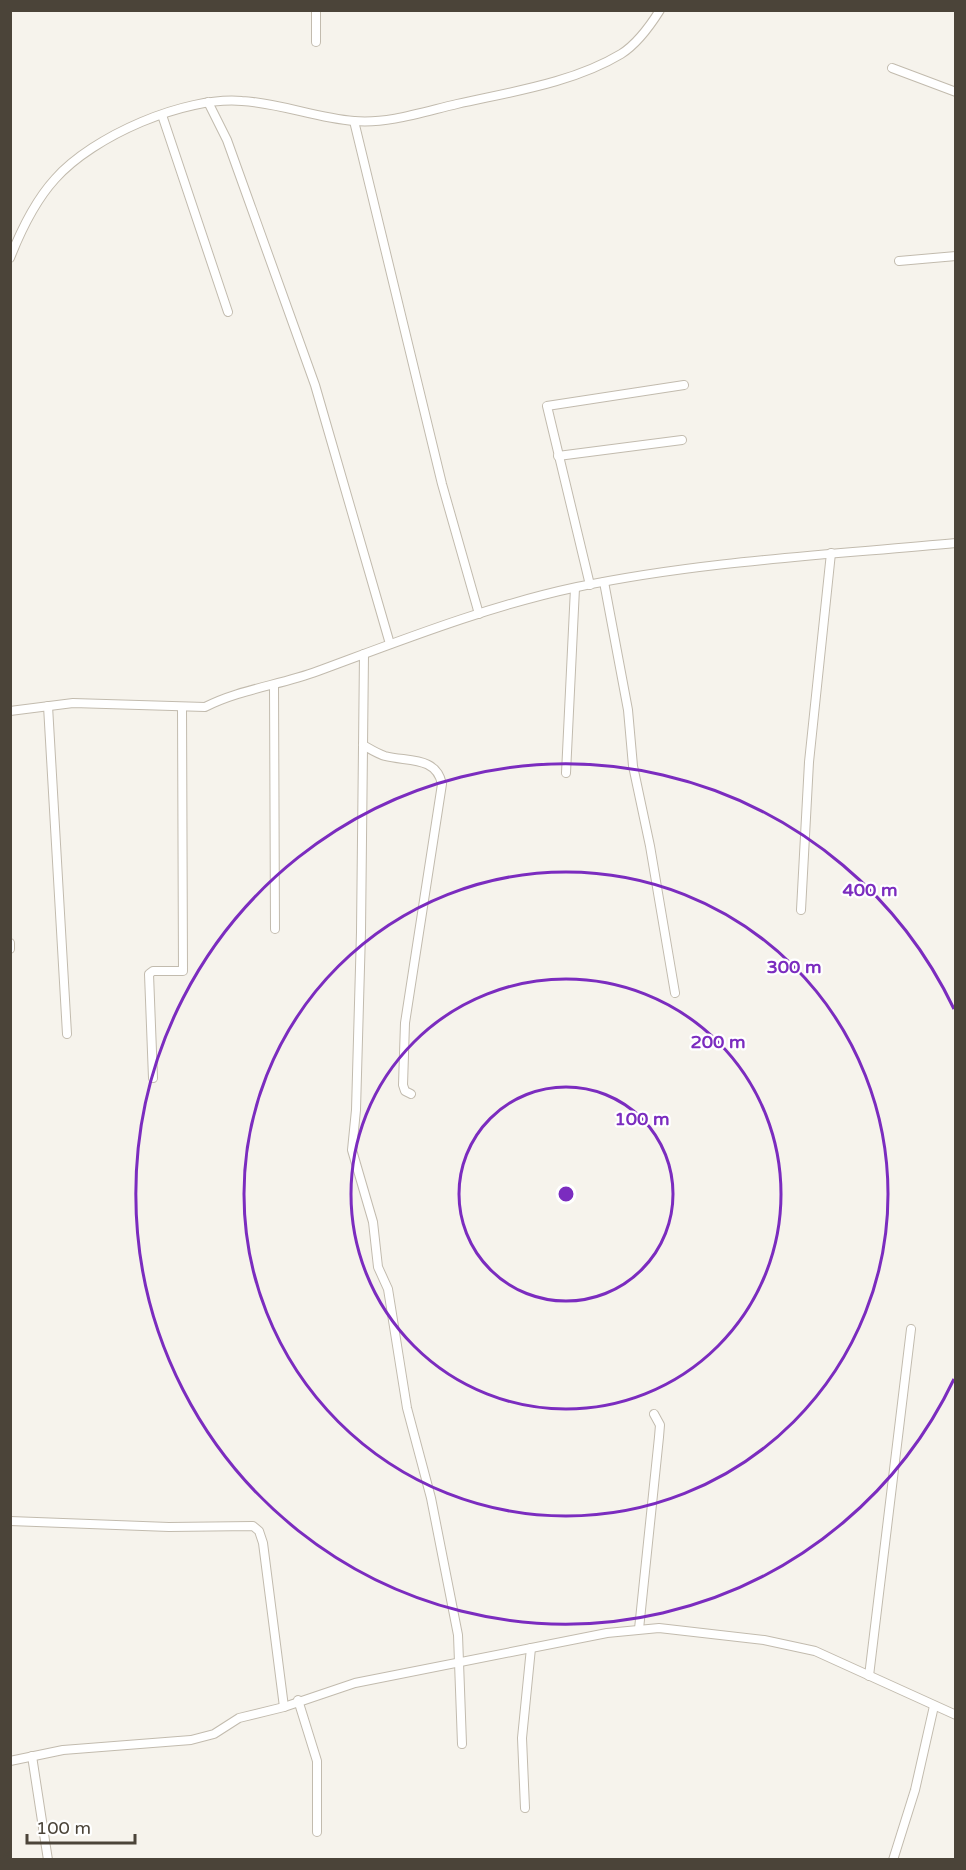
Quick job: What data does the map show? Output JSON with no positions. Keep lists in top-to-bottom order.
{
  "scale_bar": "100 m",
  "rings": [
    "400 m",
    "300 m",
    "200 m",
    "100 m"
  ]
}
